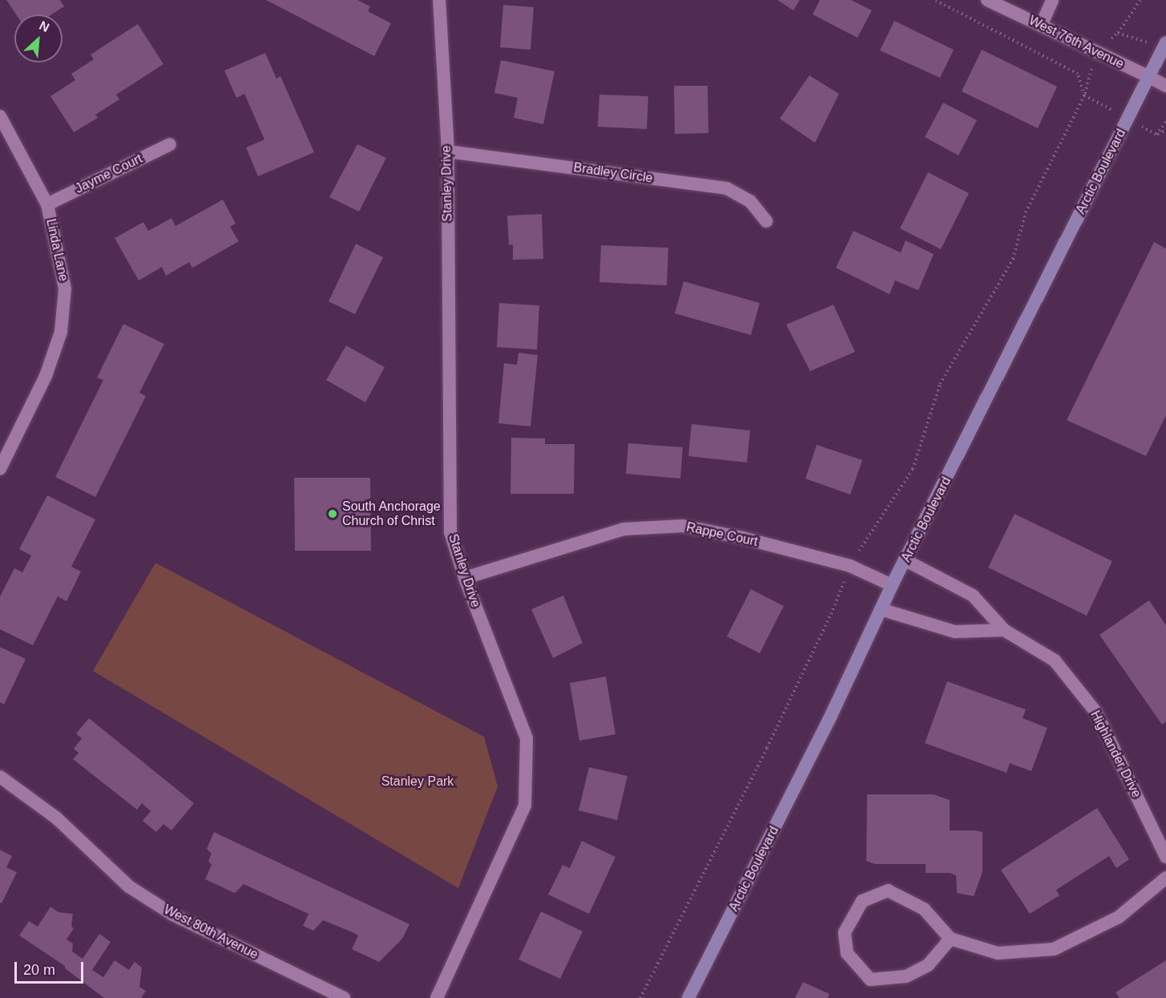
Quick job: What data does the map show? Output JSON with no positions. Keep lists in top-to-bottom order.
{
  "streets": {
    "main road": ["Arctic Boulevard"],
    "street": [
      "West 76th Avenue",
      "Bradley Circle",
      "Jayme Court",
      "Stanley Drive",
      "Linda Lane",
      "Rappe Court",
      "Highlander Drive",
      "West 80th Avenue"
    ]
  },
  "crossings": [
    ["West 76th Avenue", "Arctic Boulevard"],
    ["Arctic Boulevard", "Rappe Court"],
    ["Arctic Boulevard", "Highlander Drive"],
    ["Bradley Circle", "Stanley Drive"],
    ["Jayme Court", "Linda Lane"],
    ["Stanley Drive", "Rappe Court"]
  ],
  "parks": ["Stanley Park"],
  "places": ["South Anchorage Church of Christ"],
  "scale_bar": "20 m",
  "north": "top right"
}
